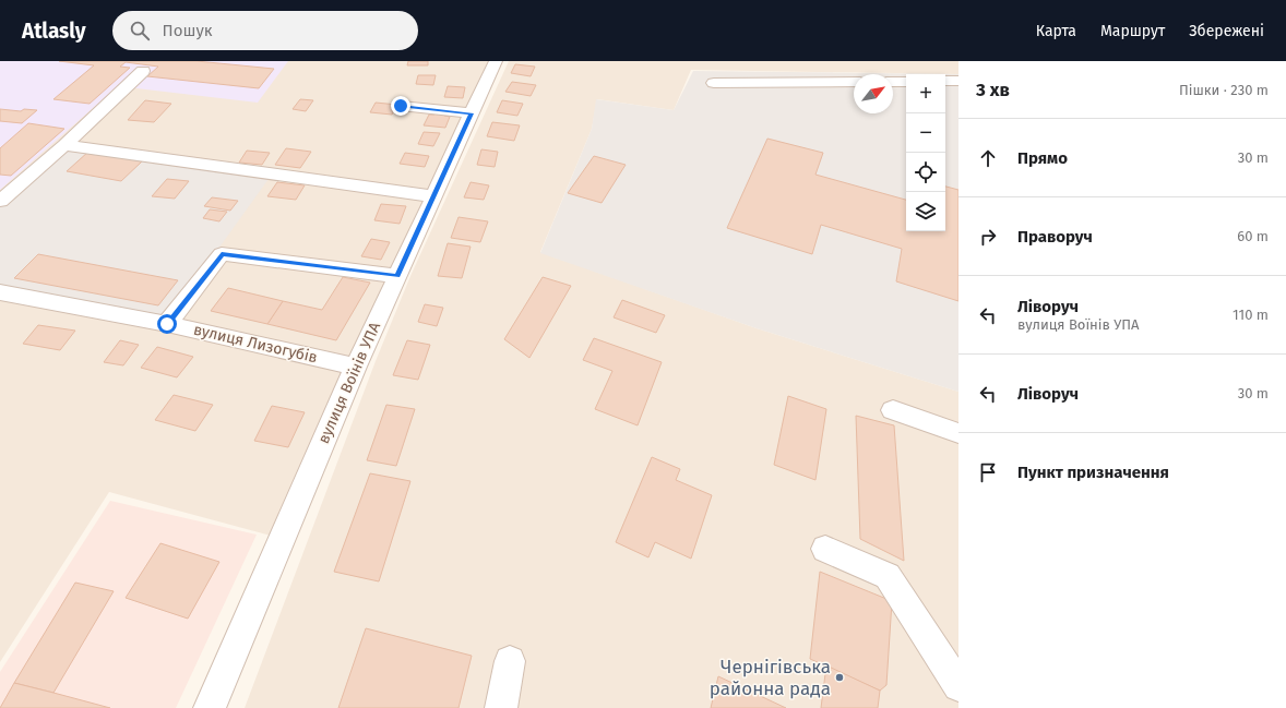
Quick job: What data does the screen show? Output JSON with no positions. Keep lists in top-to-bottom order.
{
  "streets": {
    "street": ["вулиця Лизогубів", "вулиця Воїнів УПА"]
  },
  "crossings": [
    ["вулиця Лизогубів", "вулиця Воїнів УПА"]
  ],
  "places": ["Чернігівська районна рада"],
  "north": "top right",
  "page": {
    "header": "Atlasly",
    "search": "Пошук",
    "nav": ["Карта", "Маршрут", "Збережені"],
    "heading": ["3 хв", "Пішки · 230 m"],
    "map_buttons": ["+", "−"],
    "list": [
      ["Прямо", "30 m"],
      ["Праворуч", "60 m"],
      ["Ліворуч", "вулиця Воїнів УПА", "110 m"],
      ["Ліворуч", "30 m"],
      "Пункт призначення"
    ]
  }
}
